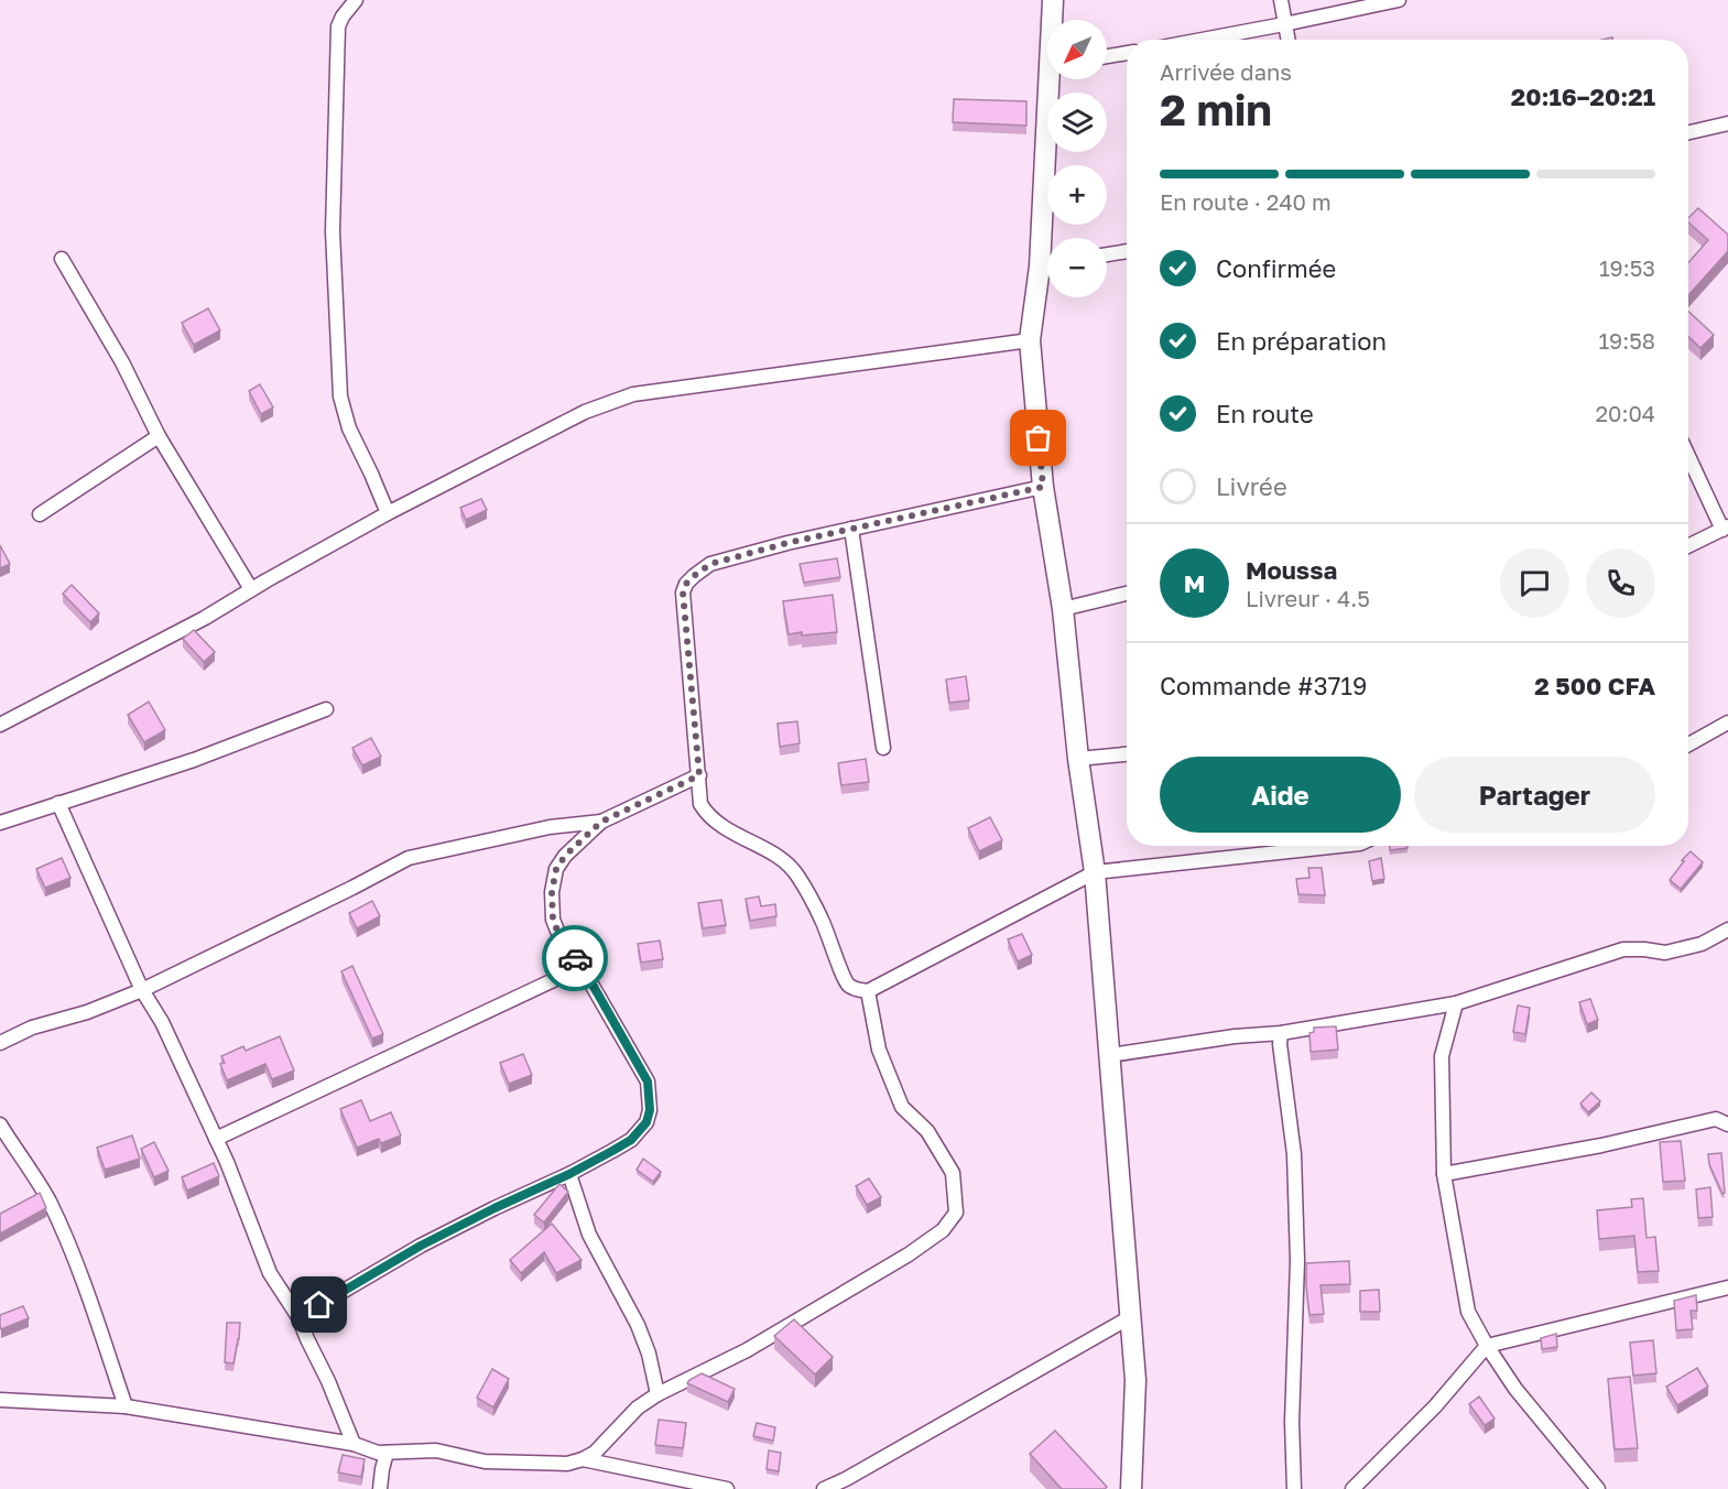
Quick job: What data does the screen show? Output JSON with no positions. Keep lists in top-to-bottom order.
{
  "north": "bottom left",
  "page": {
    "map_buttons": ["+", "−"],
    "heading": ["2 min", "Arrivée dans", "20:16–20:21"],
    "panel": [
      "Moussa",
      "Livreur · 4.5",
      "Commande #3719",
      "2 500 CFA"
    ],
    "bar": "En route · 240 m",
    "list": [
      ["Confirmée", "19:53"],
      ["En préparation", "19:58"],
      ["En route", "20:04"],
      "Livrée"
    ],
    "round": "M",
    "buttons": ["Aide", "Partager"]
  }
}
